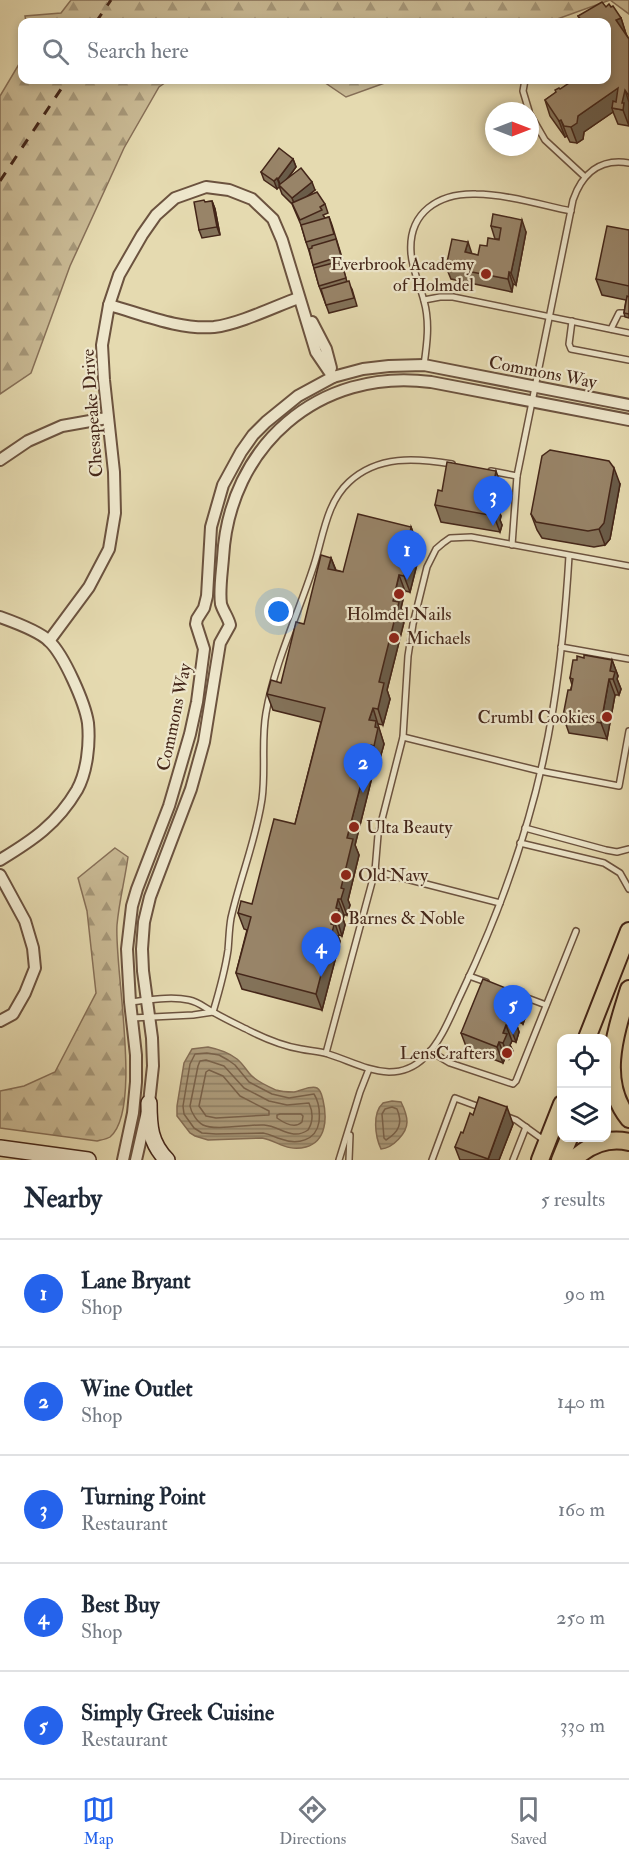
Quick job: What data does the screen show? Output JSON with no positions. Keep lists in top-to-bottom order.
{
  "streets": {
    "street": ["Commons Way", "Chesapeake Drive"]
  },
  "crossings": [
    ["Commons Way", "Chesapeake Drive"]
  ],
  "places": [
    "Everbrook Academy of Holmdel",
    "Holmdel Nails",
    "Michaels",
    "Crumbl Cookies",
    "Ulta Beauty",
    "Old Navy",
    "Barnes & Noble",
    "LensCrafters"
  ],
  "north": "right",
  "page": {
    "search": "Search here",
    "pins": [
      "3",
      "1",
      "2",
      "4",
      "5"
    ],
    "heading": ["Nearby", "5 results"],
    "list": [
      {
        "mark": "1",
        "name": "Lane Bryant",
        "note": "Shop",
        "value": "90 m"
      },
      {
        "mark": "2",
        "name": "Wine Outlet",
        "note": "Shop",
        "value": "140 m"
      },
      {
        "mark": "3",
        "name": "Turning Point",
        "note": "Restaurant",
        "value": "160 m"
      },
      {
        "mark": "4",
        "name": "Best Buy",
        "note": "Shop",
        "value": "250 m"
      },
      {
        "mark": "5",
        "name": "Simply Greek Cuisine",
        "note": "Restaurant",
        "value": "330 m"
      }
    ],
    "nav": ["Map", "Directions", "Saved"]
  }
}
